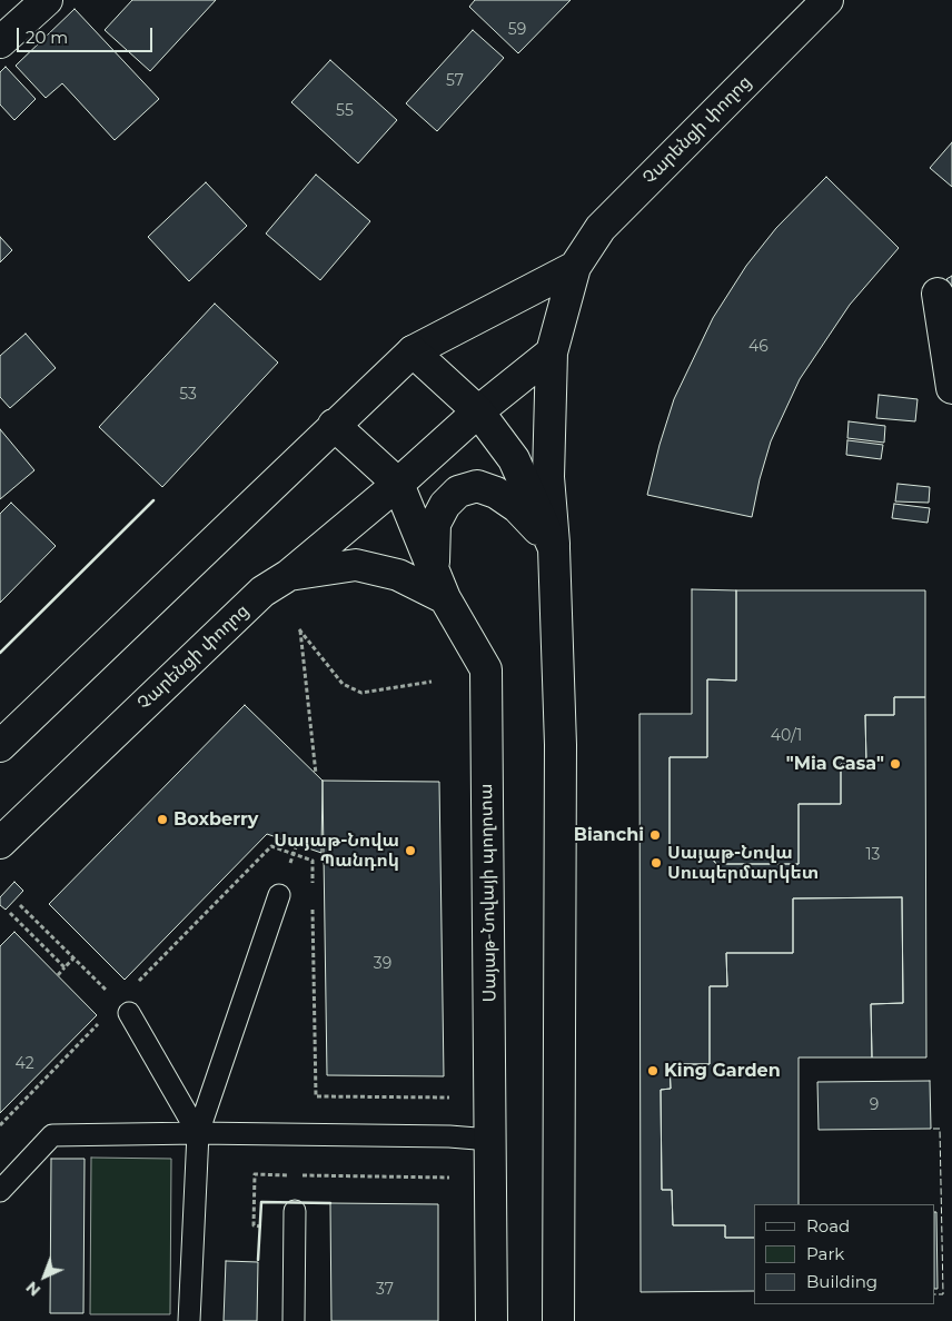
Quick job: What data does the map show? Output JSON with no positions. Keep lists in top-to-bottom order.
{
  "streets": {
    "main road": ["Չարենցի փողոց", "Սայաթ-Նովայի պողոտա"]
  },
  "crossings": [
    ["Չարենցի փողոց", "Սայաթ-Նովայի պողոտա"]
  ],
  "places": [
    "\"Mia Casa\"",
    "Boxberry",
    "Bianchi",
    "Սայաթ-Նովա Պանդոկ",
    "Սայաթ-Նովա Սուպերմարկետ",
    "King Garden"
  ],
  "house_numbers": [
    "59",
    "57",
    "55",
    "46",
    "53",
    "40/1",
    "13",
    "39",
    "42",
    "9",
    "37"
  ],
  "legend": ["Road", "Park", "Building"],
  "scale_bar": "20 m",
  "north": "bottom left"
}
